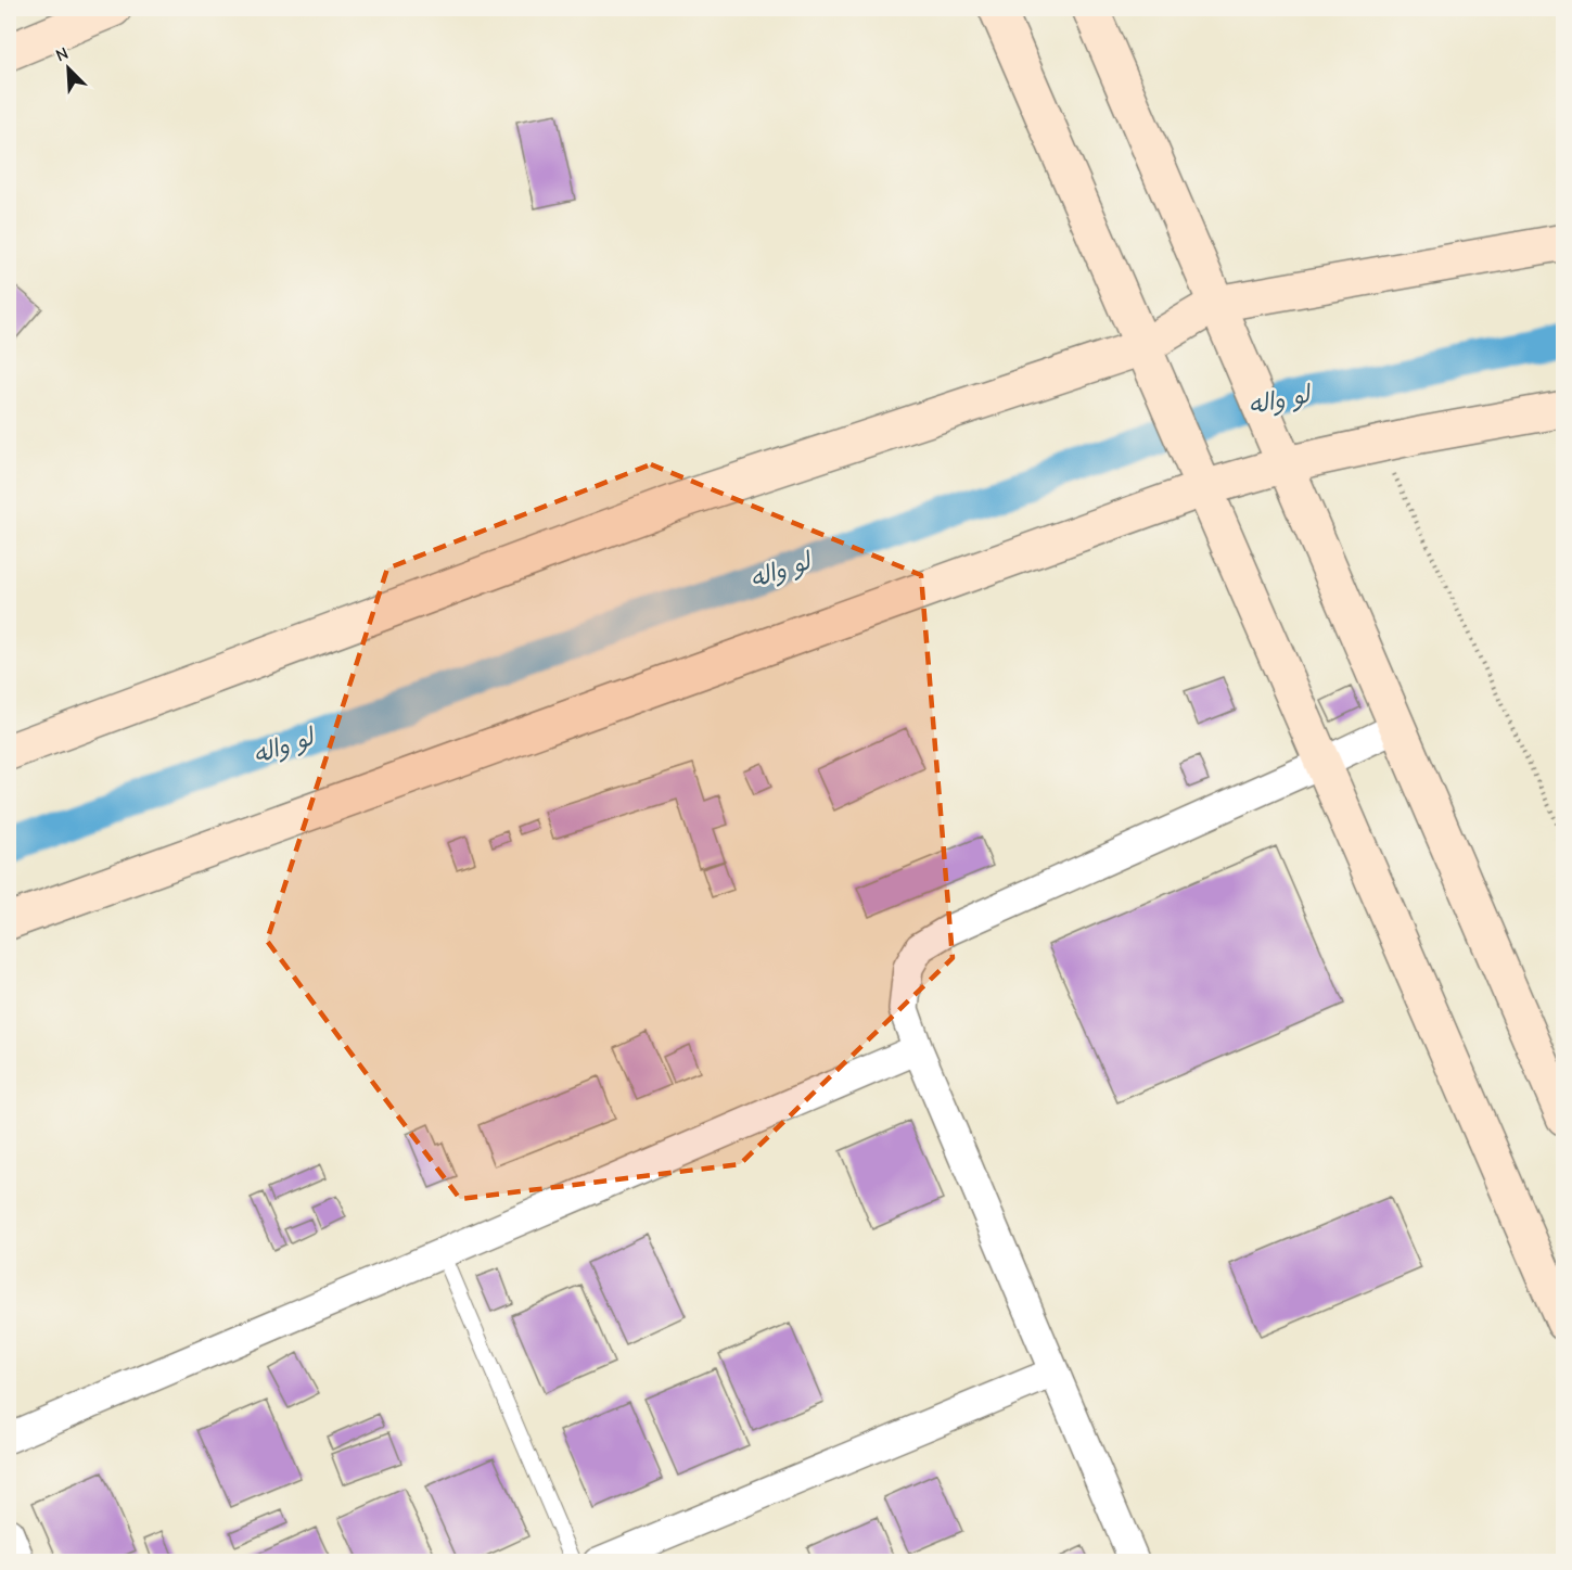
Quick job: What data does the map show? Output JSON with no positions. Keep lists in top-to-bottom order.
{
  "water": ["لو واله"],
  "north": "top left"
}
